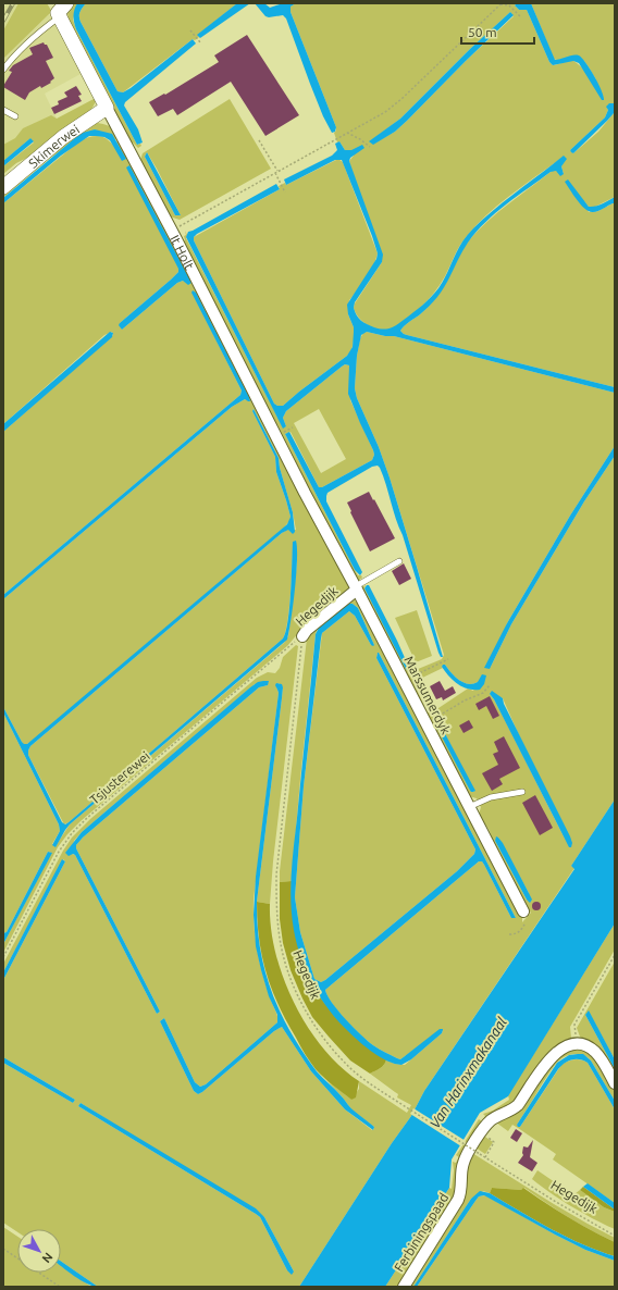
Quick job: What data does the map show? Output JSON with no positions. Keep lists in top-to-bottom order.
{
  "streets": {
    "street": [
      "Skimerwei",
      "It Holt",
      "Hegedijk",
      "Marssumerdyk",
      "Ferbiningspaad"
    ],
    "path": ["Tsjusterewei"]
  },
  "crossings": [
    ["Skimerwei", "It Holt"],
    ["It Holt", "Marssumerdyk"],
    ["Hegedijk", "Marssumerdyk"]
  ],
  "water": ["Van Harinxmakanaal"],
  "scale_bar": "50 m",
  "north": "bottom right"
}
